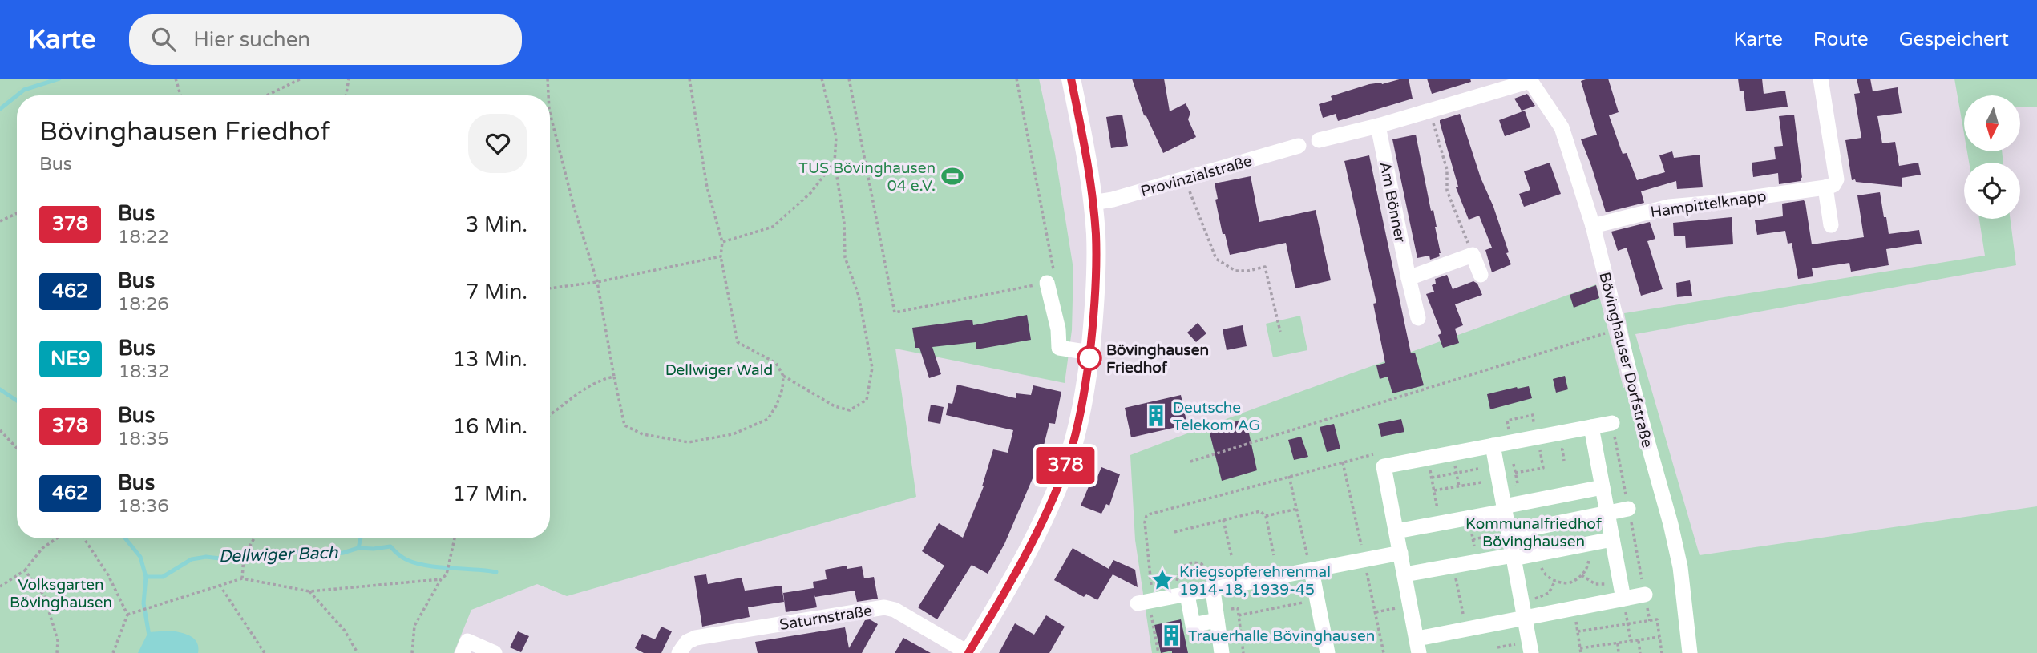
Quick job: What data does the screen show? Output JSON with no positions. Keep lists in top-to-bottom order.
{
  "streets": {
    "street": [
      "Provinzialstraße",
      "Am Bönner",
      "Hampittelknapp",
      "Bövinghauser Dorfstraße",
      "Saturnstraße"
    ]
  },
  "crossings": [
    ["Hampittelknapp", "Bövinghauser Dorfstraße"]
  ],
  "water": ["Dellwiger Bach"],
  "parks": ["Dellwiger Wald", "Kommunalfriedhof Bövinghausen", "Volksgarten Bövinghausen"],
  "places": {
    "sports": ["TUS Bövinghausen 04 e.V."],
    "other": ["Bövinghausen Friedhof"],
    "building": ["Deutsche Telekom AG", "Trauerhalle Bövinghausen"],
    "place": ["Kriegsopferehrenmal 1914-18, 1939-45"]
  },
  "lines": ["bus line 378"],
  "north": "bottom",
  "page": {
    "header": "Karte",
    "search": "Hier suchen",
    "nav": ["Karte", "Route", "Gespeichert"],
    "on_map": "378",
    "heading": ["Bövinghausen Friedhof", "Bus"],
    "list": [
      {
        "mark": "378",
        "name": "Bus",
        "note": "18:22",
        "value": "3 Min."
      },
      {
        "mark": "462",
        "name": "Bus",
        "note": "18:26",
        "value": "7 Min."
      },
      {
        "mark": "NE9",
        "name": "Bus",
        "note": "18:32",
        "value": "13 Min."
      },
      {
        "mark": "378",
        "name": "Bus",
        "note": "18:35",
        "value": "16 Min."
      },
      {
        "mark": "462",
        "name": "Bus",
        "note": "18:36",
        "value": "17 Min."
      }
    ]
  }
}
